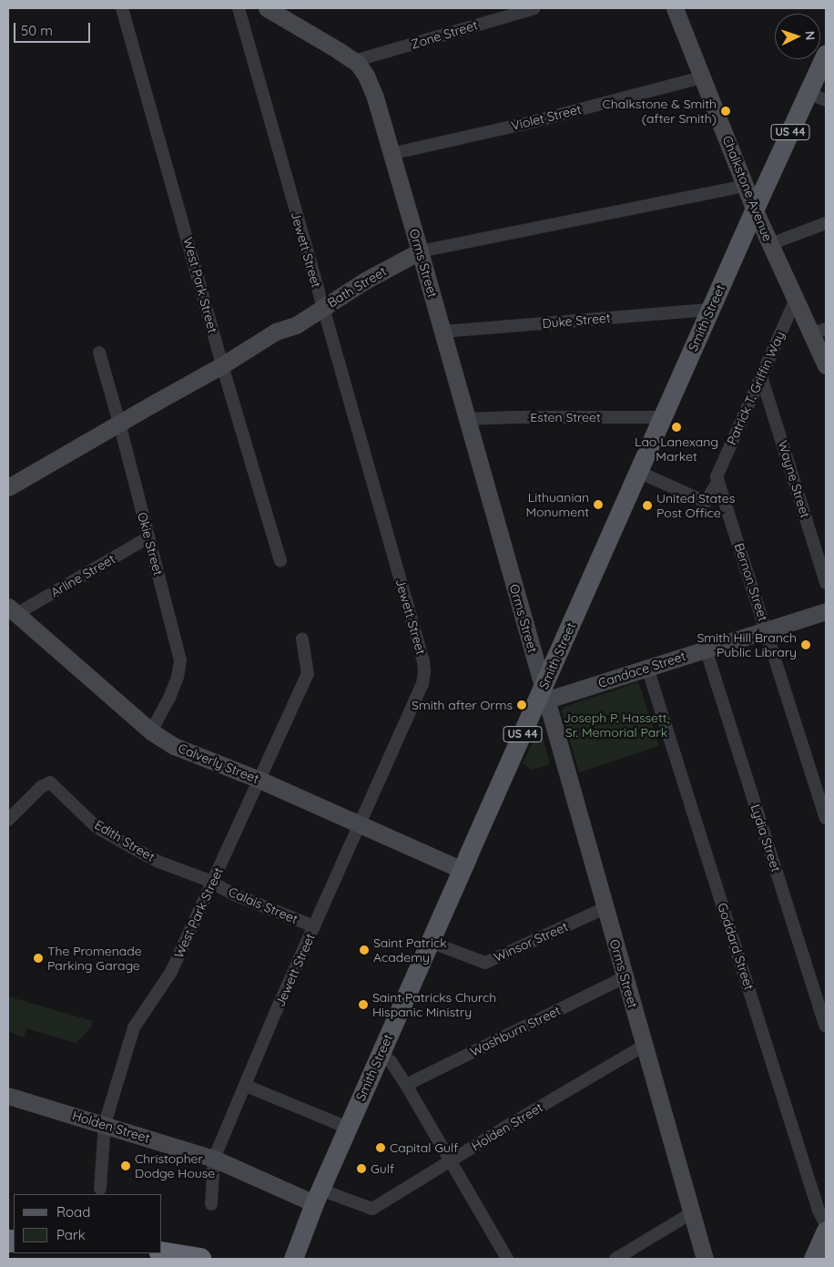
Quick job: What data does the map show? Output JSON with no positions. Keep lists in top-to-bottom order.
{
  "streets": {
    "main road": [
      "US 44",
      "Chalkstone Avenue",
      "Orms Street",
      "Bath Street",
      "Smith Street",
      "Candace Street",
      "Calverly Street",
      "Holden Street"
    ],
    "street": [
      "Zone Street",
      "Violet Street",
      "Jewett Street",
      "West Park Street",
      "Duke Street",
      "Patrick T. Griffin Way",
      "Esten Street",
      "Wayne Street",
      "Okie Street",
      "Arline Street",
      "Bernon Street",
      "Lydia Street",
      "Edith Street",
      "Calais Street",
      "Winsor Street",
      "Goddard Street",
      "Washburn Street"
    ]
  },
  "crossings": [
    ["Zone Street", "Orms Street"],
    ["Violet Street", "Chalkstone Avenue"],
    ["Violet Street", "Orms Street"],
    ["Chalkstone Avenue", "Bath Street"],
    ["Chalkstone Avenue", "Smith Street"],
    ["Chalkstone Avenue", "Patrick T. Griffin Way"],
    ["Jewett Street", "Bath Street"],
    ["Jewett Street", "Calverly Street"],
    ["Jewett Street", "Calais Street"],
    ["Jewett Street", "Holden Street"],
    ["Orms Street", "Bath Street"],
    ["Orms Street", "Smith Street"],
    ["Orms Street", "Duke Street"],
    ["Orms Street", "Esten Street"],
    ["Orms Street", "Candace Street"],
    ["Orms Street", "Winsor Street"],
    ["Orms Street", "Washburn Street"],
    ["Orms Street", "Holden Street"],
    ["West Park Street", "Bath Street"],
    ["West Park Street", "Calverly Street"],
    ["West Park Street", "Edith Street"],
    ["West Park Street", "Calais Street"],
    ["West Park Street", "Holden Street"],
    ["Bath Street", "Okie Street"],
    ["Smith Street", "Duke Street"],
    ["Smith Street", "Patrick T. Griffin Way"],
    ["Smith Street", "Esten Street"],
    ["Smith Street", "Candace Street"],
    ["Smith Street", "Calverly Street"],
    ["Smith Street", "Winsor Street"],
    ["Smith Street", "Holden Street"],
    ["Patrick T. Griffin Way", "Wayne Street"],
    ["Patrick T. Griffin Way", "Bernon Street"],
    ["Okie Street", "Arline Street"],
    ["Okie Street", "Calverly Street"],
    ["Arline Street", "Calverly Street"],
    ["Bernon Street", "Candace Street"],
    ["Candace Street", "Lydia Street"],
    ["Candace Street", "Goddard Street"],
    ["Edith Street", "Calais Street"]
  ],
  "parks": ["Joseph P. Hassett, Sr. Memorial Park"],
  "places": [
    "Chalkstone & Smith (after Smith)",
    "Lao Lanexang Market",
    "Lithuanian Monument",
    "United States Post Office",
    "Smith Hill Branch Public Library",
    "Smith after Orms",
    "Saint Patrick Academy",
    "The Promenade Parking Garage",
    "Saint Patricks Church Hispanic Ministry",
    "Capital Gulf",
    "Christopher Dodge House",
    "Gulf"
  ],
  "legend": ["Road", "Park"],
  "scale_bar": "50 m",
  "north": "right"
}
